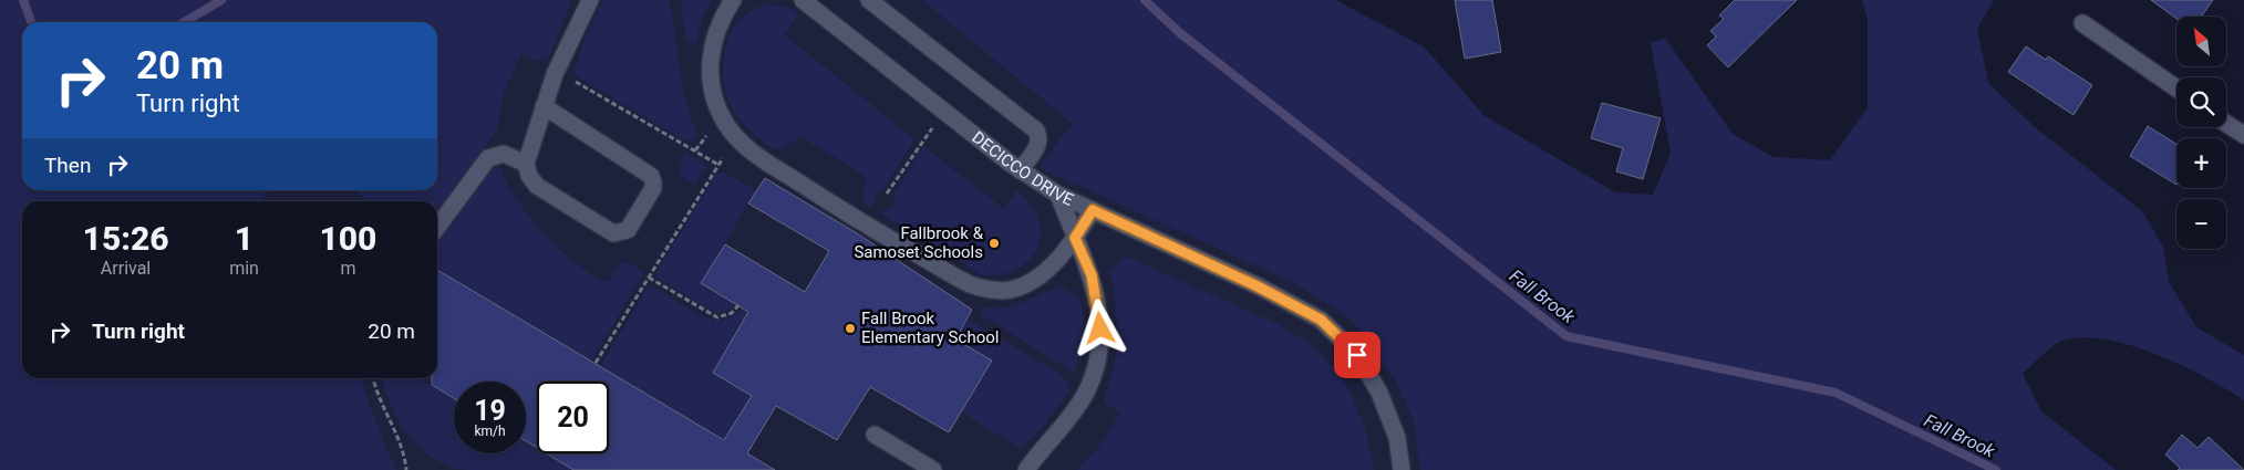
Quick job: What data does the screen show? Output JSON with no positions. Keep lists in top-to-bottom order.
{
  "streets": {
    "street": ["DECICCO DRIVE"]
  },
  "water": ["Fall Brook"],
  "places": ["Fallbrook & Samoset Schools", "Fall Brook Elementary School"],
  "north": "top left",
  "page": {
    "map_buttons": ["+", "−"],
    "turn": ["20 m", "Turn right"],
    "then": "Then",
    "eta": [
      "15:26",
      "Arrival",
      "1",
      "min",
      "100",
      "m"
    ],
    "list": [
      {
        "name": "Turn right",
        "value": "20 m"
      }
    ],
    "speed": "19 km/h",
    "limit": "20"
  }
}
